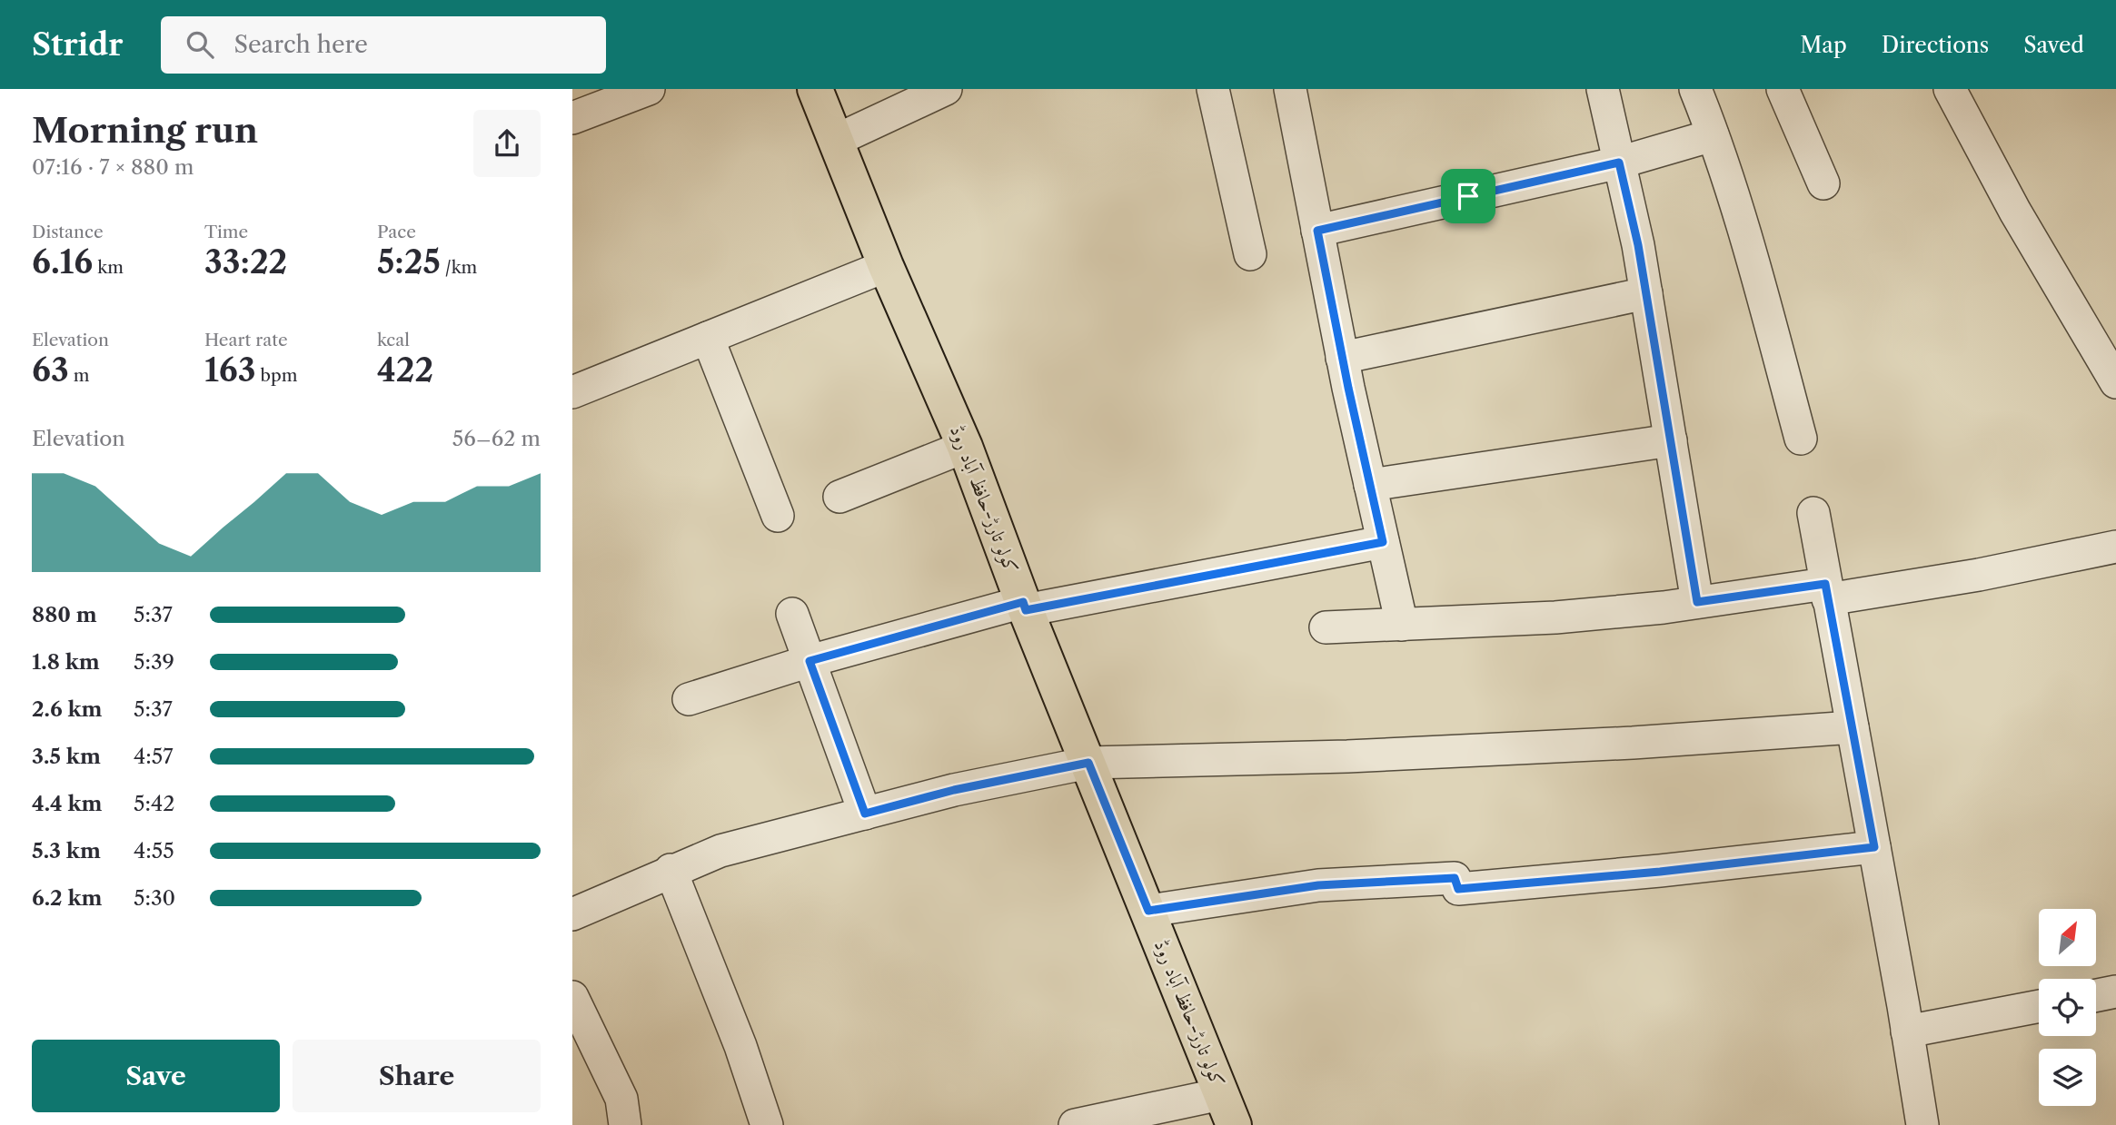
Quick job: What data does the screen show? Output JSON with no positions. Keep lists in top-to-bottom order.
{
  "streets": {
    "main road": ["کولو تارڑ-حافظ آباد روڈ"]
  },
  "north": "top right",
  "page": {
    "header": "Stridr",
    "search": "Search here",
    "nav": ["Map", "Directions", "Saved"],
    "heading": ["Morning run", "07:16 · 7 × 880 m"],
    "stats": [
      ["Distance", "6.16 km"],
      ["Time", "33:22"],
      ["Pace", "5:25 /km"],
      ["Elevation", "63 m"],
      ["Heart rate", "163 bpm"],
      ["kcal", "422"]
    ],
    "chart": ["Elevation", "56–62 m"],
    "list": [
      {
        "name": "880 m",
        "note": "5:37"
      },
      {
        "name": "1.8 km",
        "note": "5:39"
      },
      {
        "name": "2.6 km",
        "note": "5:37"
      },
      {
        "name": "3.5 km",
        "note": "4:57"
      },
      {
        "name": "4.4 km",
        "note": "5:42"
      },
      {
        "name": "5.3 km",
        "note": "4:55"
      },
      {
        "name": "6.2 km",
        "note": "5:30"
      }
    ],
    "buttons": ["Save", "Share"]
  }
}
